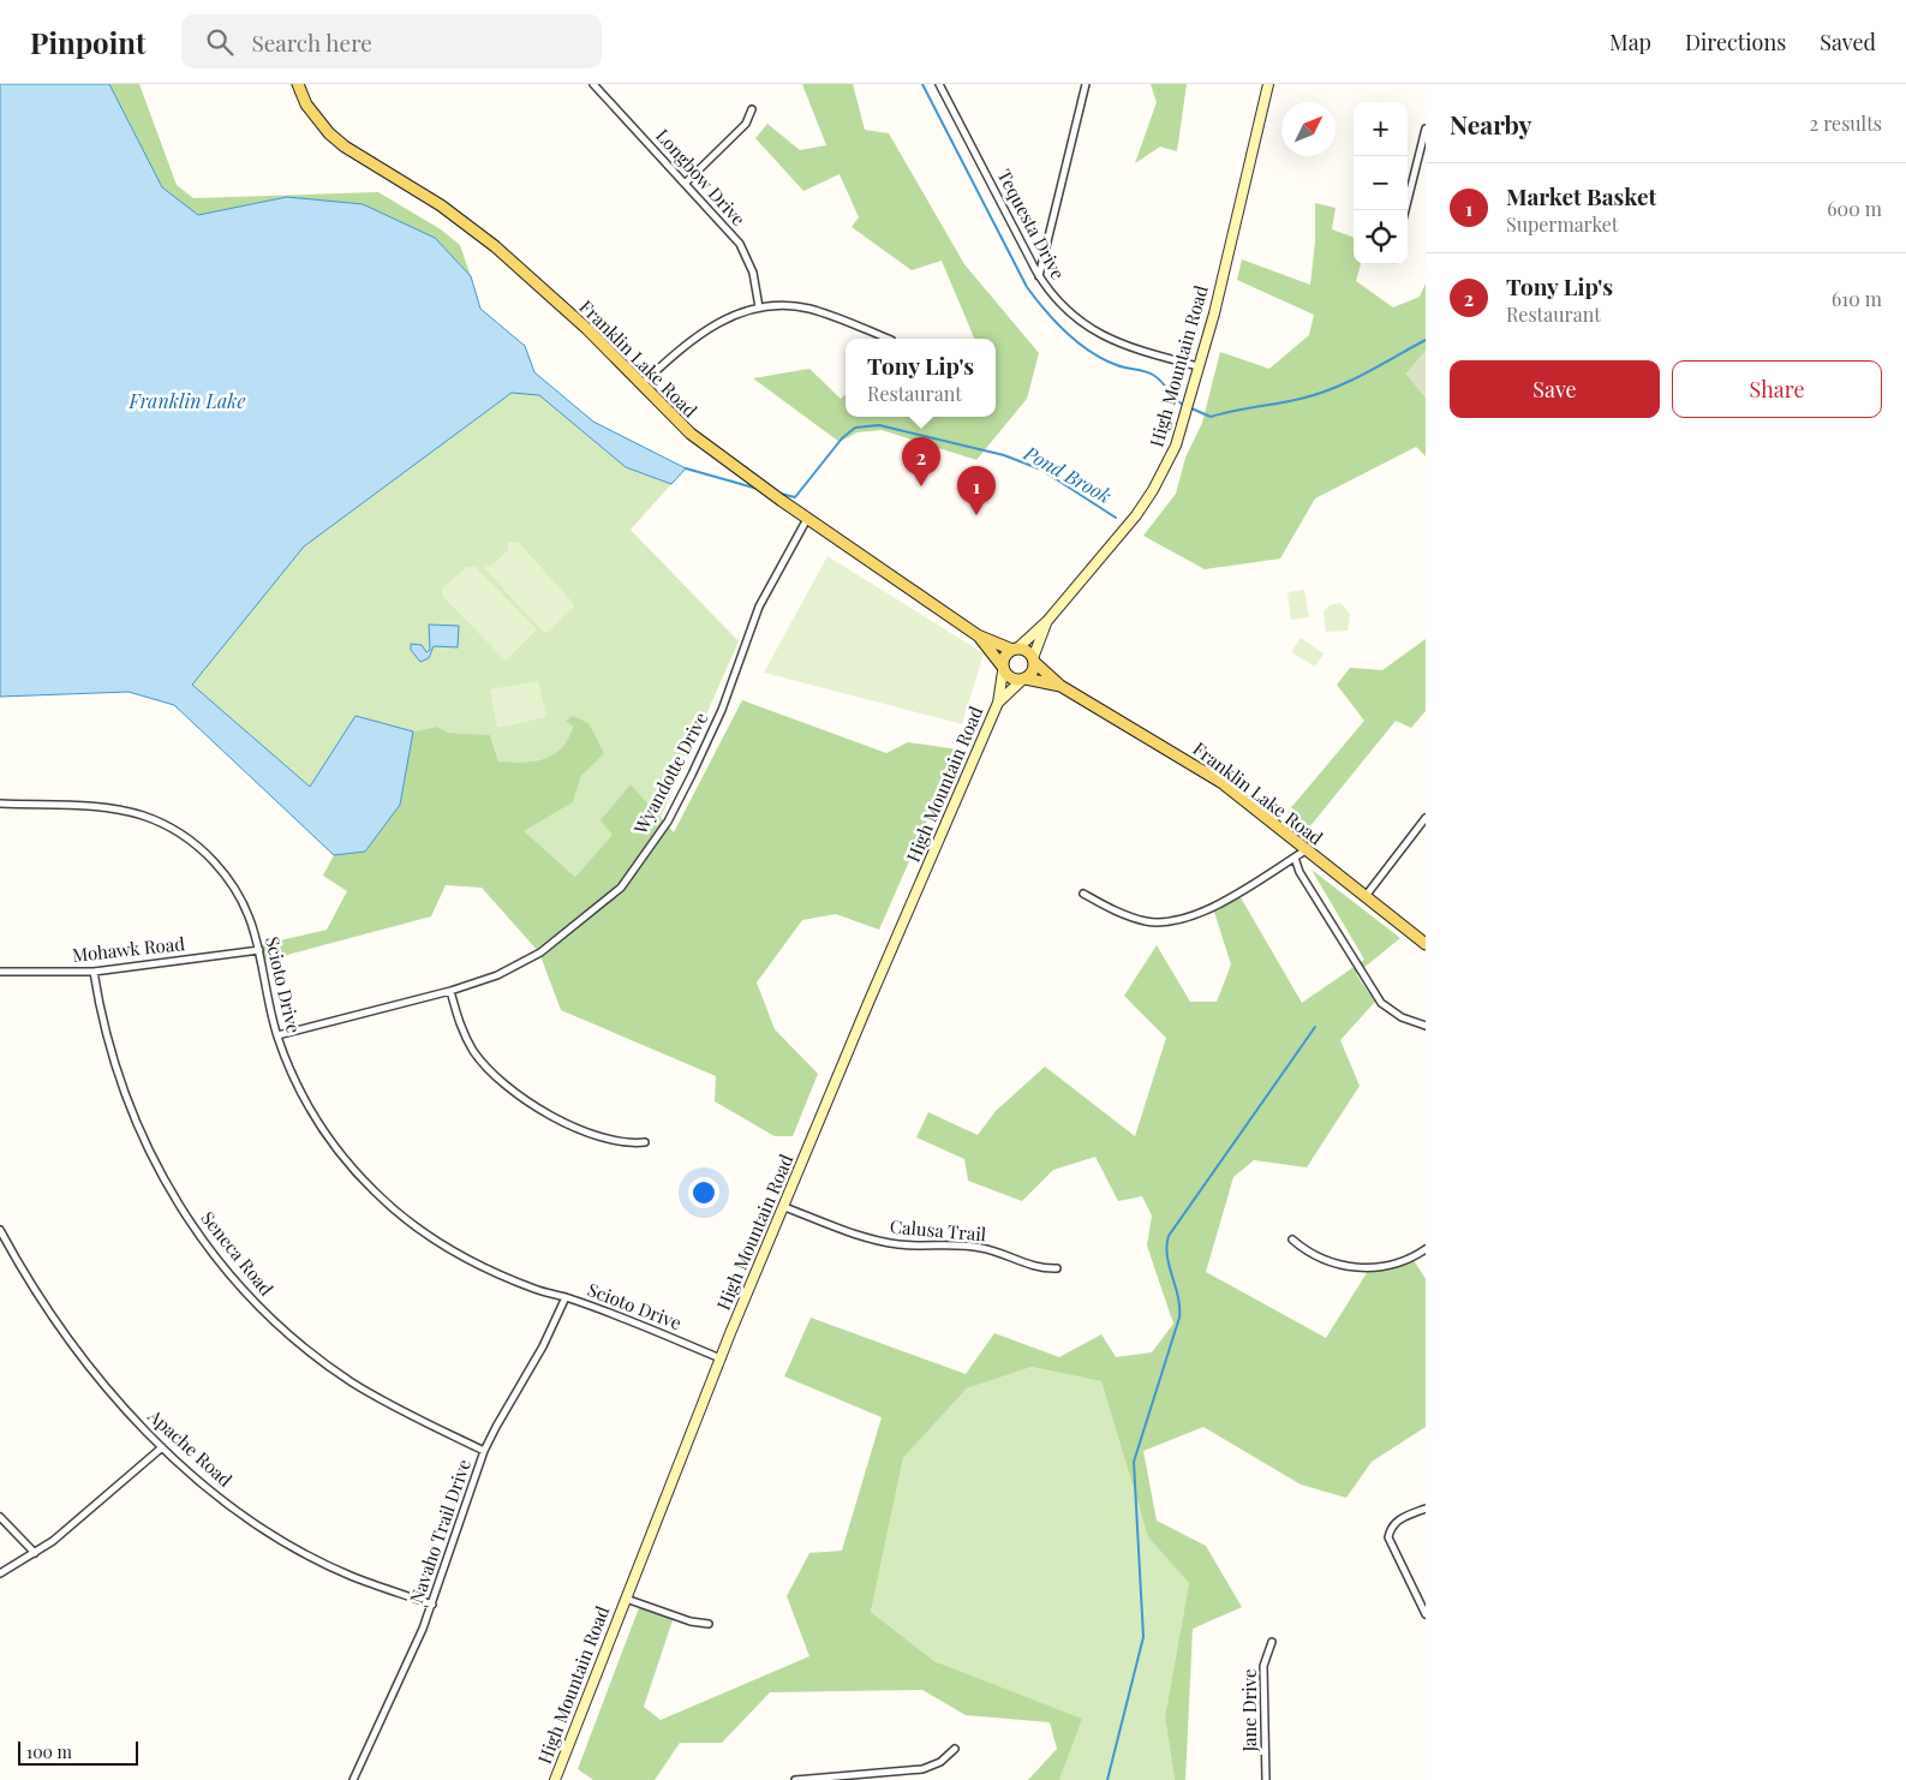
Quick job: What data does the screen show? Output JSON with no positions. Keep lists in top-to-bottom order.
{
  "streets": {
    "main road": ["Franklin Lake Road", "High Mountain Road"],
    "street": [
      "Longbow Drive",
      "Tequesta Drive",
      "Wyandotte Drive",
      "Mohawk Road",
      "Scioto Drive",
      "Calusa Trail",
      "Seneca Road",
      "Apache Road",
      "Navaho Trail Drive",
      "Jane Drive"
    ]
  },
  "crossings": [
    ["Tequesta Drive", "High Mountain Road"],
    ["Franklin Lake Road", "High Mountain Road"],
    ["Franklin Lake Road", "Wyandotte Drive"],
    ["High Mountain Road", "Scioto Drive"],
    ["High Mountain Road", "Calusa Trail"],
    ["Wyandotte Drive", "Scioto Drive"],
    ["Mohawk Road", "Scioto Drive"],
    ["Mohawk Road", "Seneca Road"],
    ["Scioto Drive", "Navaho Trail Drive"],
    ["Seneca Road", "Navaho Trail Drive"],
    ["Apache Road", "Navaho Trail Drive"]
  ],
  "water": ["Franklin Lake", "Pond Brook"],
  "scale_bar": "100 m",
  "north": "top right",
  "page": {
    "header": "Pinpoint",
    "search": "Search here",
    "nav": ["Map", "Directions", "Saved"],
    "heading": ["Nearby", "2 results"],
    "map_buttons": ["+", "−"],
    "list": [
      {
        "mark": "1",
        "name": "Market Basket",
        "note": "Supermarket",
        "value": "600 m"
      },
      {
        "mark": "2",
        "name": "Tony Lip's",
        "note": "Restaurant",
        "value": "610 m"
      }
    ],
    "popup": ["Tony Lip's", "Restaurant"],
    "buttons": ["Save", "Share"],
    "pins": ["2", "1"],
    "scale": "100 m"
  }
}
